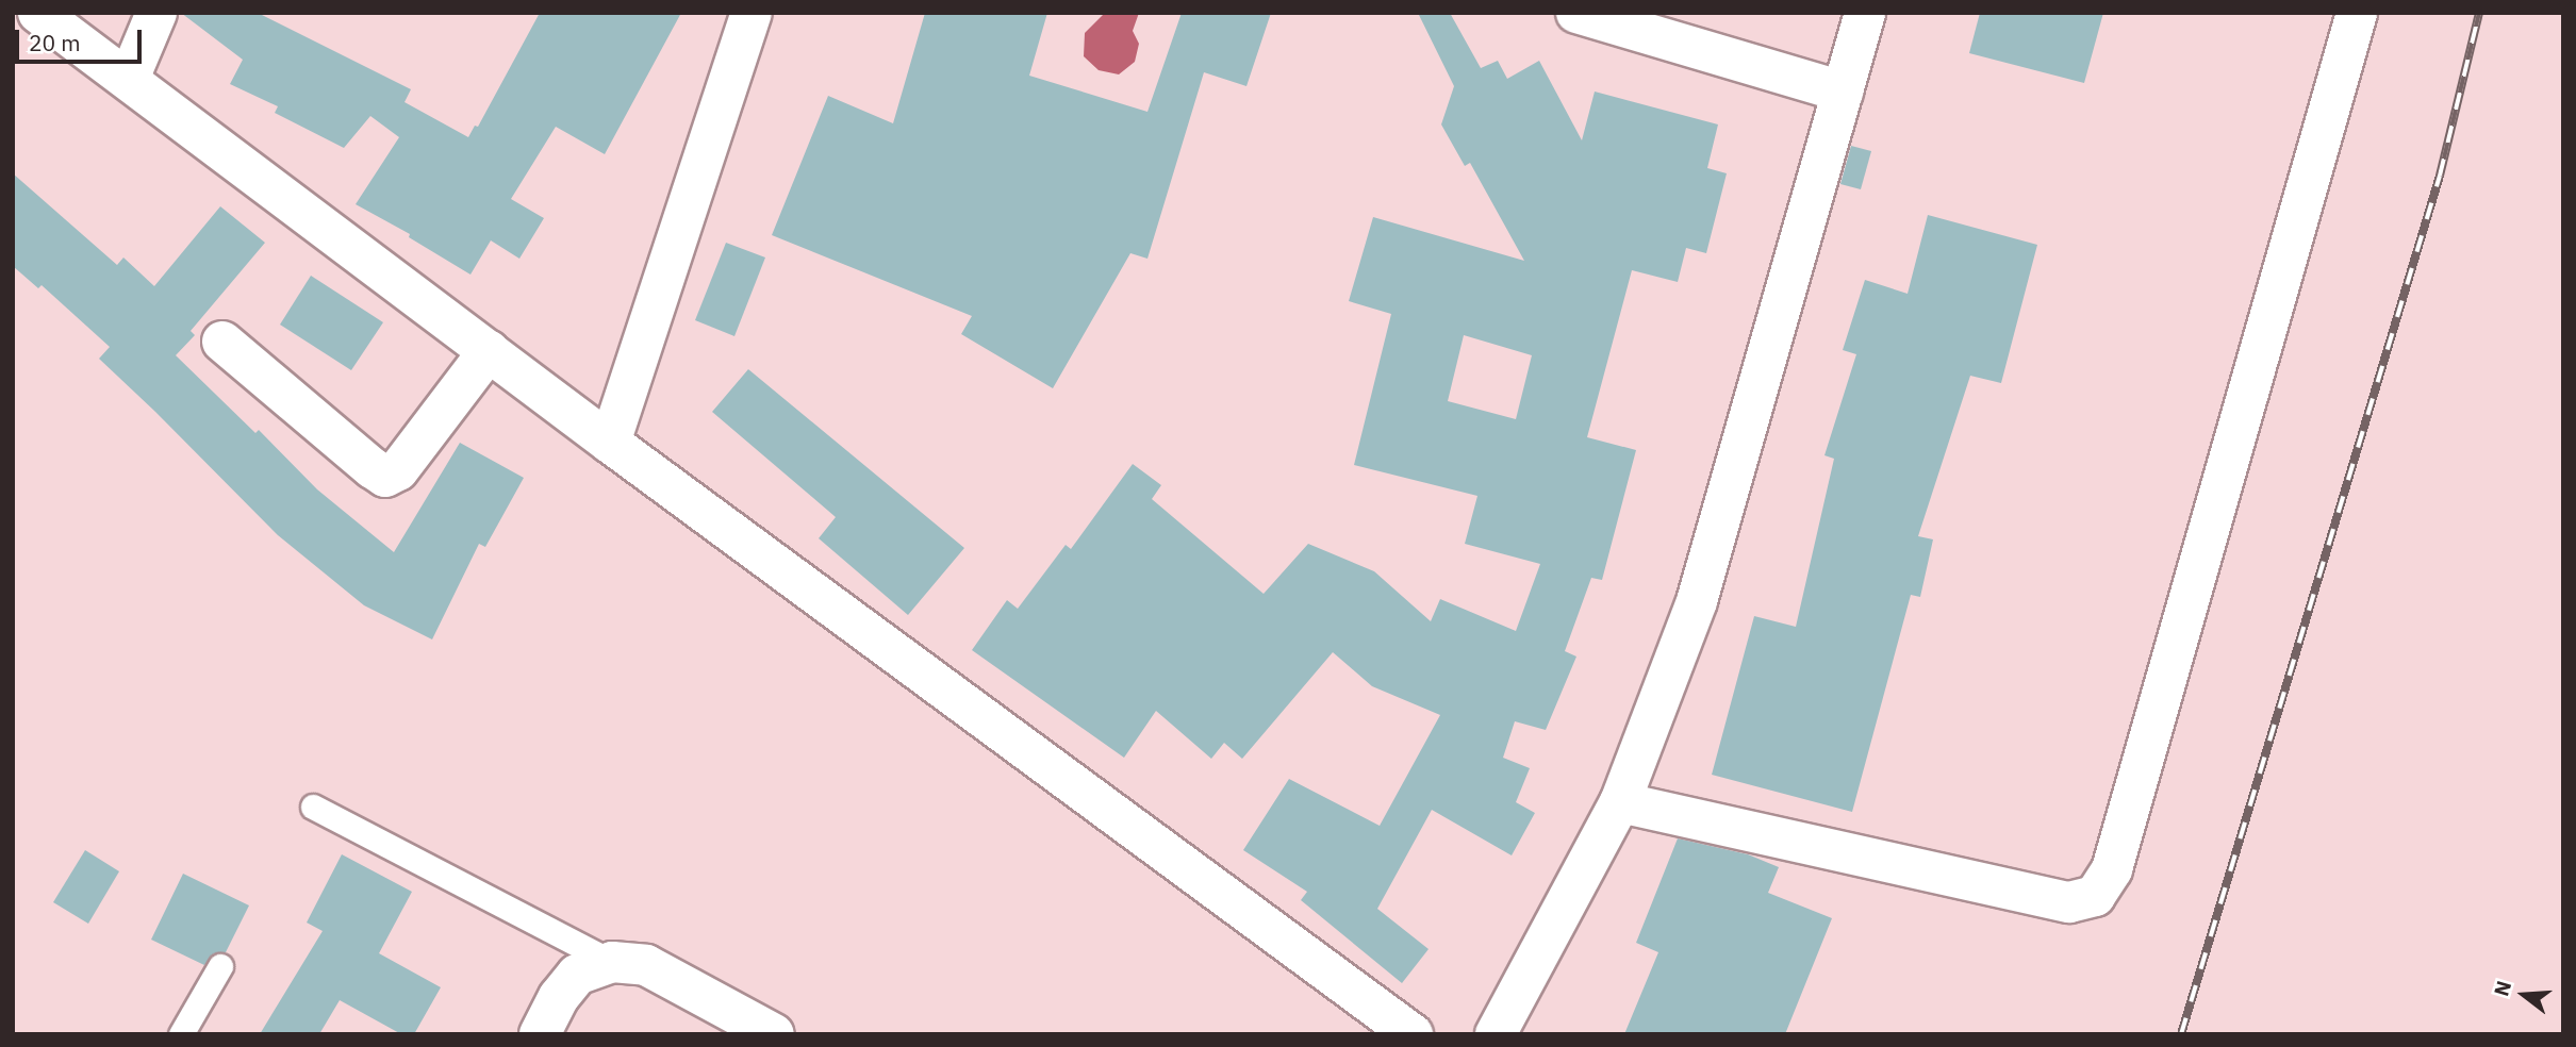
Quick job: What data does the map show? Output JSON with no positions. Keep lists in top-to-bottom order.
{
  "scale_bar": "20 m",
  "north": "left"
}
